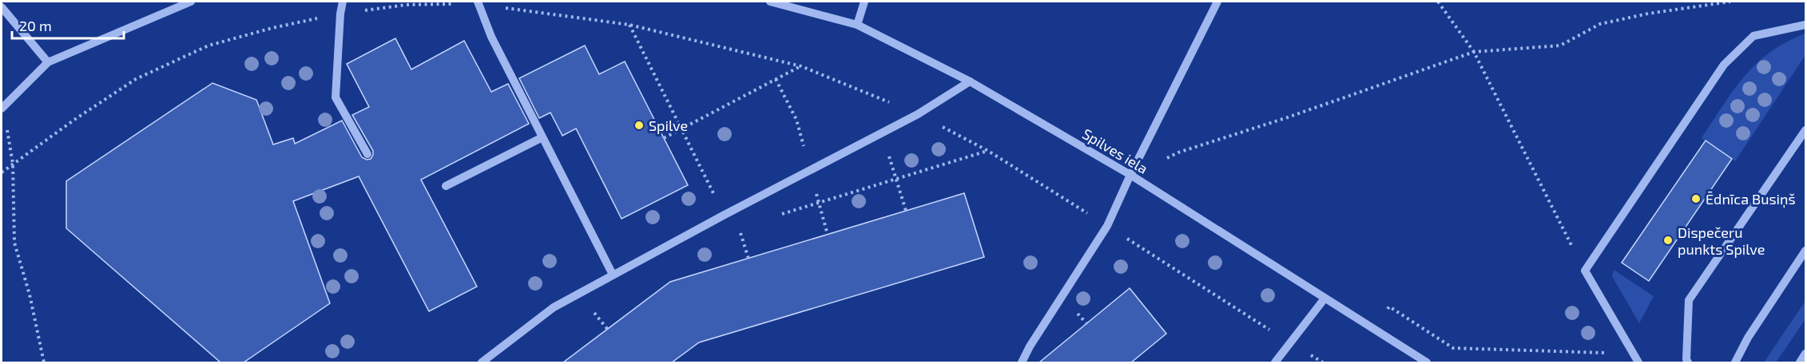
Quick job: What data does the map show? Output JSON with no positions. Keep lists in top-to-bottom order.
{
  "streets": {
    "street": ["Spilves iela"]
  },
  "places": ["Spilve", "Ēdnīca Busiņš", "Dispečeru punkts Spilve"],
  "scale_bar": "20 m"
}
